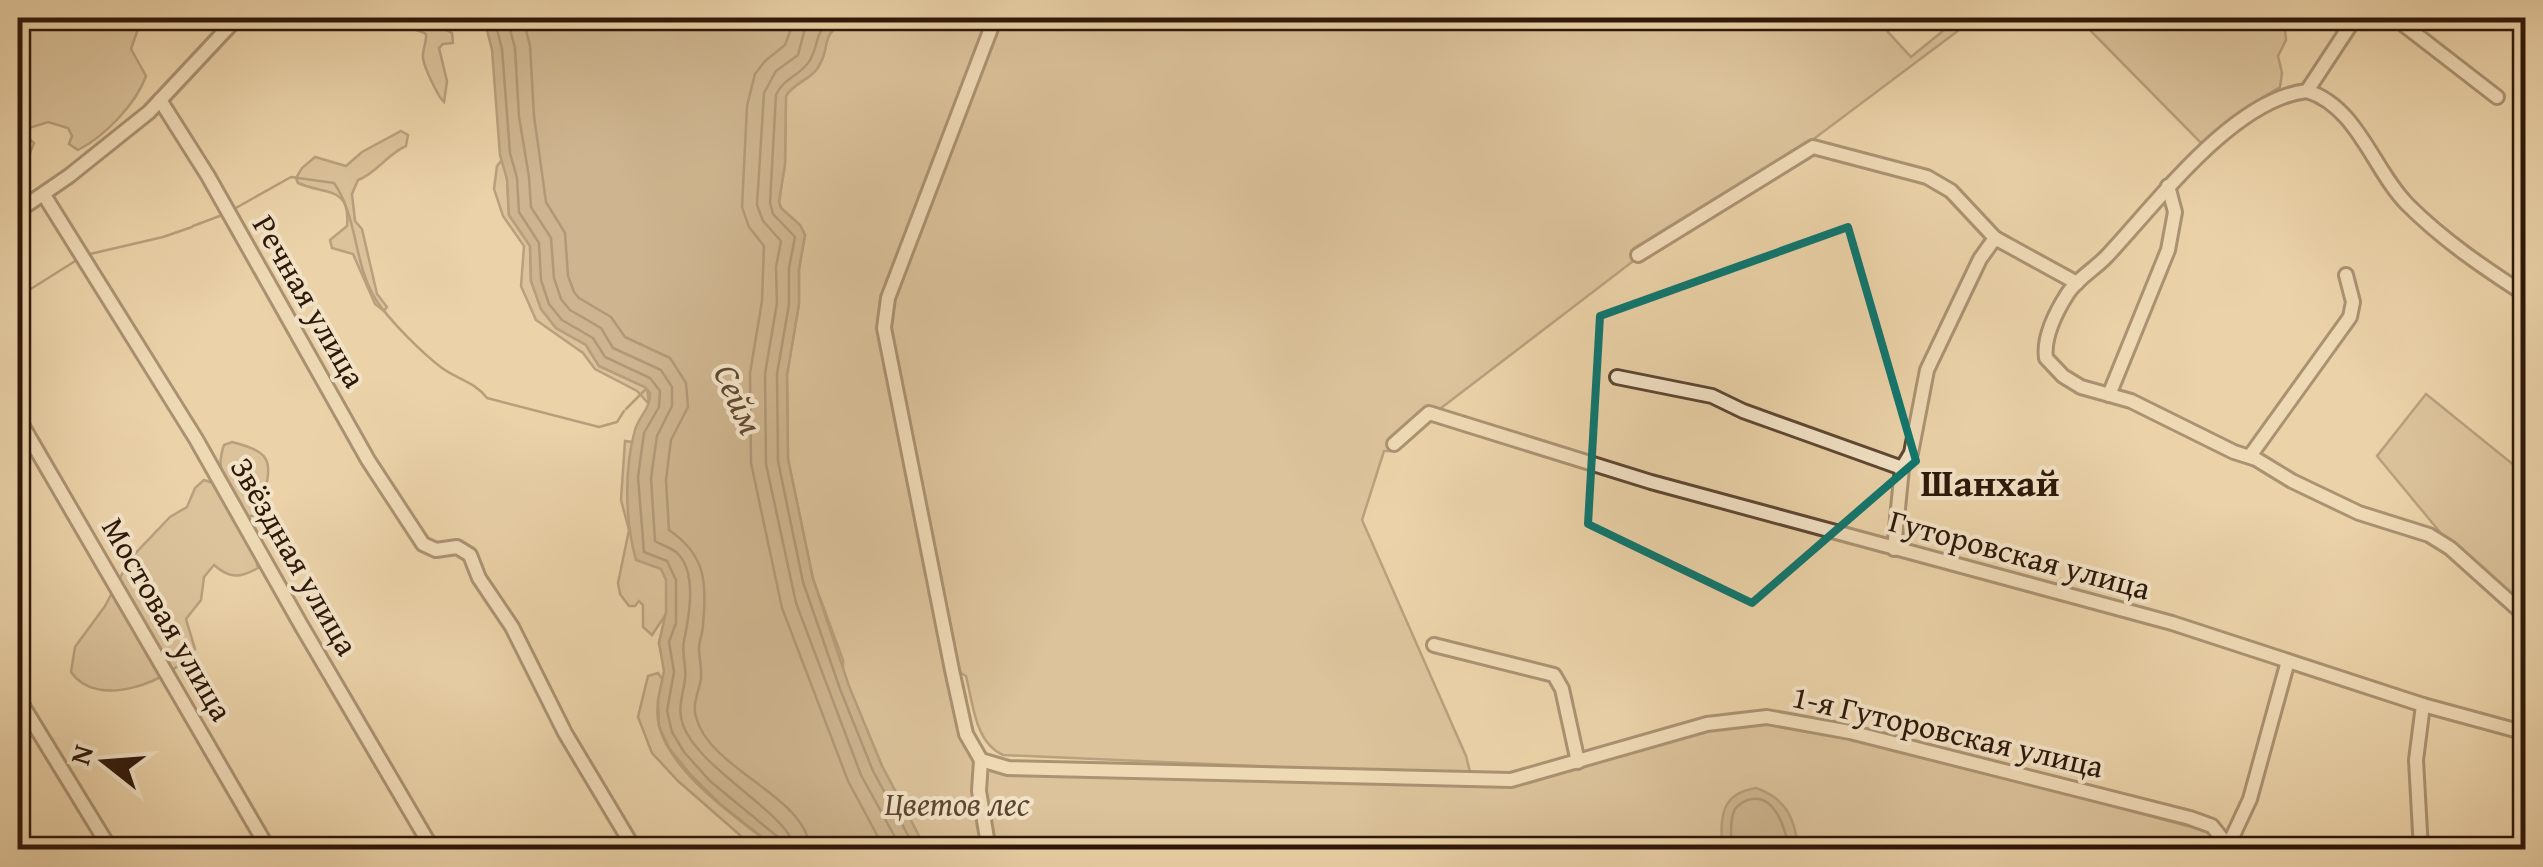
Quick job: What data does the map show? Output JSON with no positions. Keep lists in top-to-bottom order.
{
  "streets": {
    "street": [
      "Речная улица",
      "Гуторовская улица",
      "Звёздная улица",
      "Мостовая улица",
      "1-я Гуторовская улица"
    ]
  },
  "districts": ["Шанхай"],
  "water": ["Сейм"],
  "parks": ["Цветов лес"],
  "north": "left"
}
